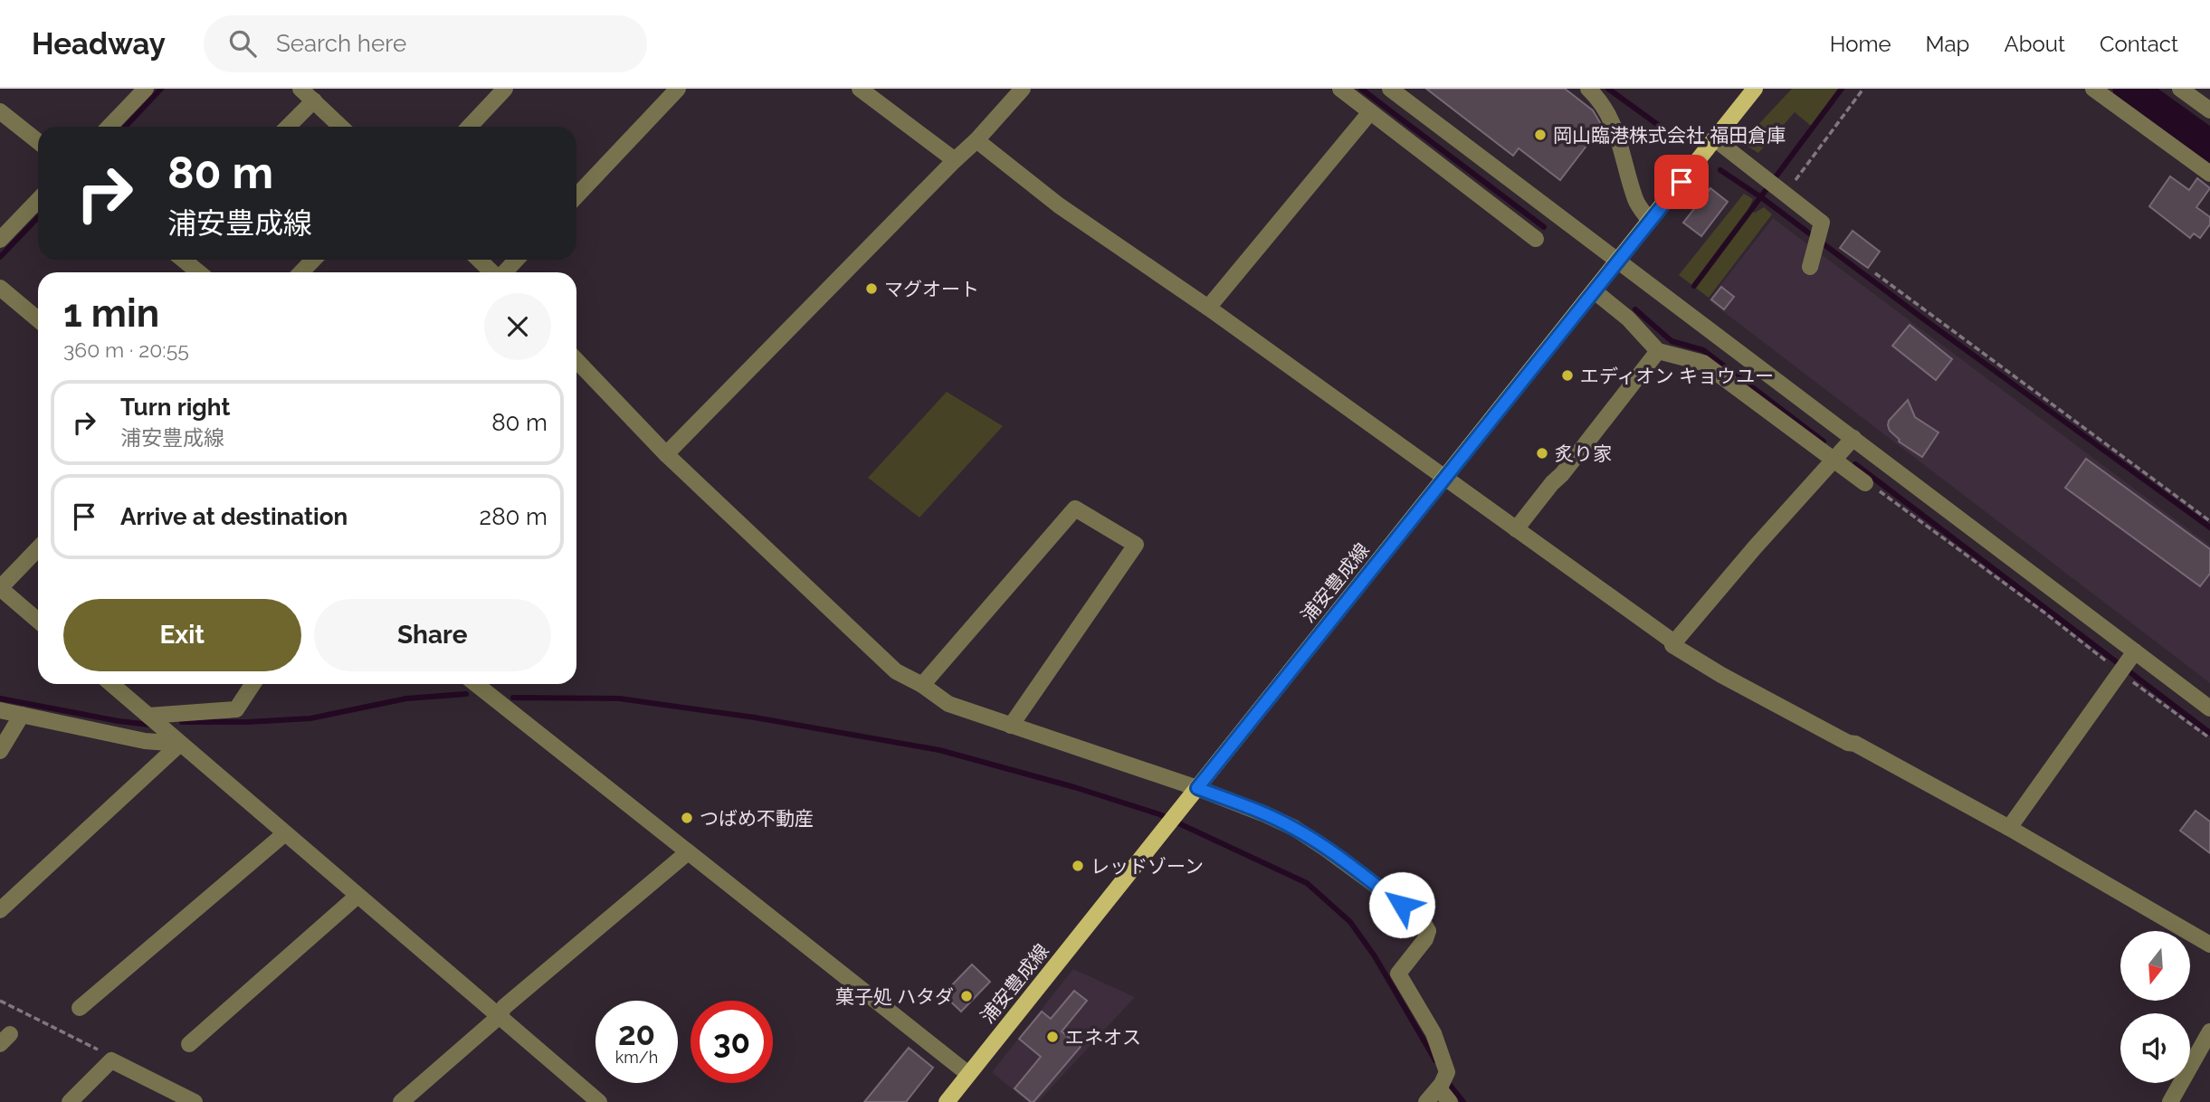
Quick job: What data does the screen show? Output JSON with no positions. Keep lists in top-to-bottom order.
{
  "streets": {
    "main road": ["浦安豊成線"]
  },
  "places": [
    "岡山臨港株式会社 福田倉庫",
    "マグオート",
    "エディオン キョウユー",
    "炙り家",
    "つばめ不動産",
    "レッドゾーン",
    "菓子処 ハタダ",
    "エネオス"
  ],
  "north": "bottom",
  "page": {
    "header": "Headway",
    "search": "Search here",
    "nav": [
      "Home",
      "Map",
      "About",
      "Contact"
    ],
    "turn": ["80 m", "浦安豊成線"],
    "heading": ["1 min", "360 m · 20:55"],
    "list": [
      {
        "name": "Turn right",
        "note": "浦安豊成線",
        "value": "80 m"
      },
      {
        "name": "Arrive at destination",
        "value": "280 m"
      }
    ],
    "buttons": ["Exit", "Share"],
    "speed": "20 km/h",
    "limit": "30"
  }
}
